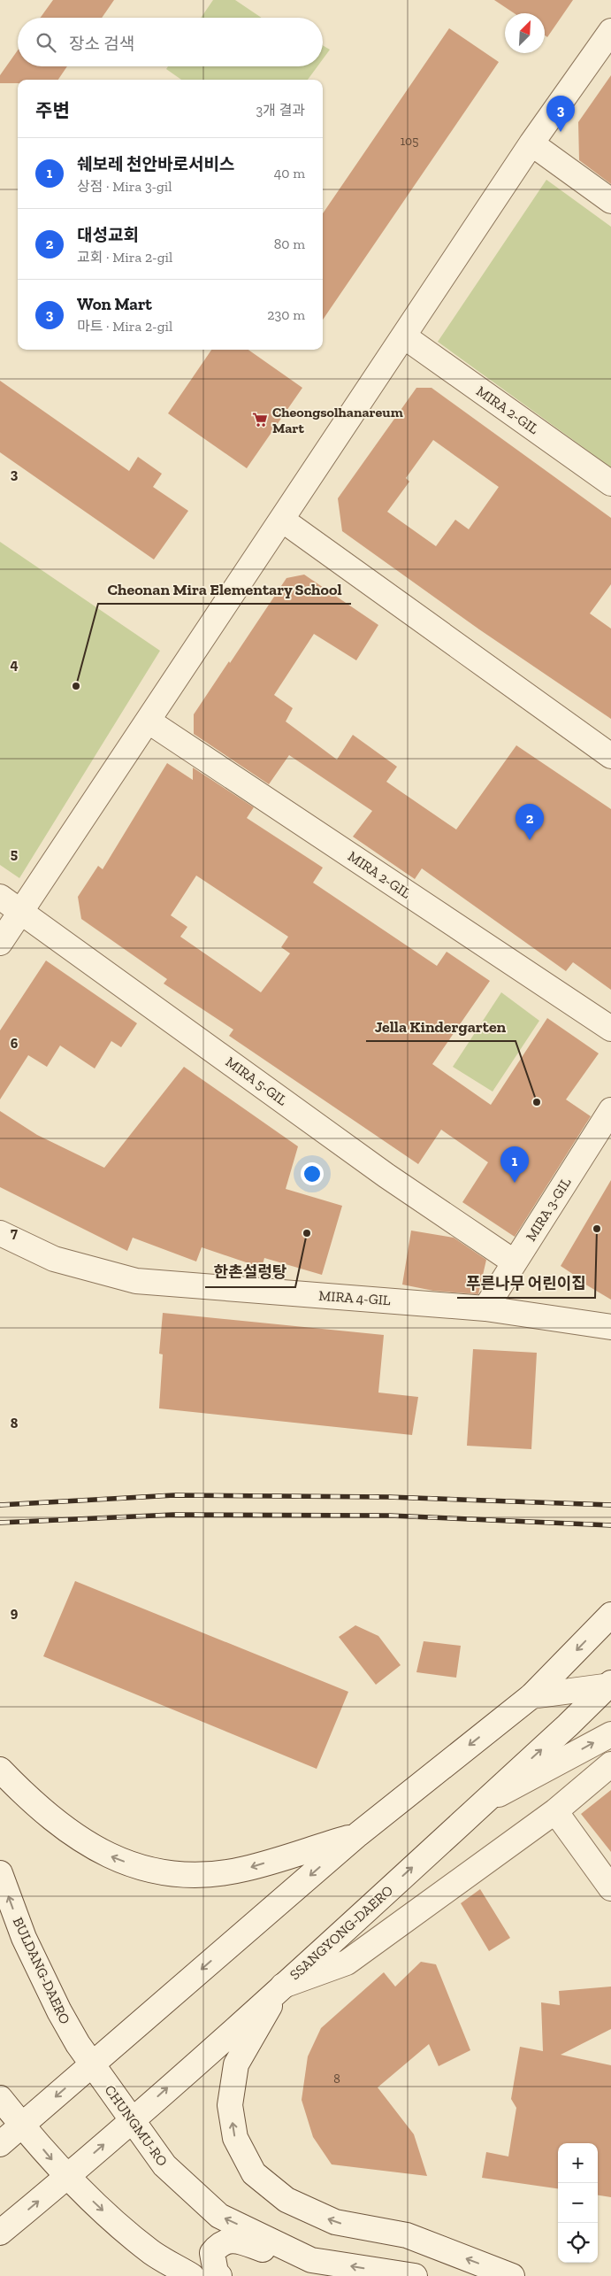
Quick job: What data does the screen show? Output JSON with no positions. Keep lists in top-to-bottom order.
{
  "streets": {
    "street": [
      "MIRA 2-GIL",
      "MIRA 5-GIL",
      "MIRA 3-GIL",
      "MIRA 4-GIL",
      "SSANGYONG-DAERO",
      "BULDANG-DAERO",
      "CHUNGMU-RO"
    ]
  },
  "crossings": [
    ["MIRA 5-GIL", "MIRA 3-GIL"],
    ["MIRA 3-GIL", "MIRA 4-GIL"],
    ["SSANGYONG-DAERO", "CHUNGMU-RO"],
    ["BULDANG-DAERO", "CHUNGMU-RO"]
  ],
  "one_way": ["BULDANG-DAERO"],
  "places": {
    "supermarket": ["Cheongsolhanareum Mart"],
    "other": [
      "Cheonan Mira Elementary School",
      "Jella Kindergarten",
      "푸른나무 어린이집",
      "한촌설렁탕"
    ]
  },
  "house_numbers": ["105", "8"],
  "north": "top right",
  "page": {
    "search": "장소 검색",
    "heading": ["주변", "3개 결과"],
    "pins": ["3", "2", "1"],
    "list": [
      {
        "mark": "1",
        "name": "쉐보레 천안바로서비스",
        "note": "상점 · Mira 3-gil",
        "value": "40 m"
      },
      {
        "mark": "2",
        "name": "대성교회",
        "note": "교회 · Mira 2-gil",
        "value": "80 m"
      },
      {
        "mark": "3",
        "name": "Won Mart",
        "note": "마트 · Mira 2-gil",
        "value": "230 m"
      }
    ],
    "map_buttons": ["+", "−"]
  },
  "grid": {
    "rows": [
      "3",
      "4",
      "5",
      "6",
      "7",
      "8",
      "9"
    ]
  }
}
